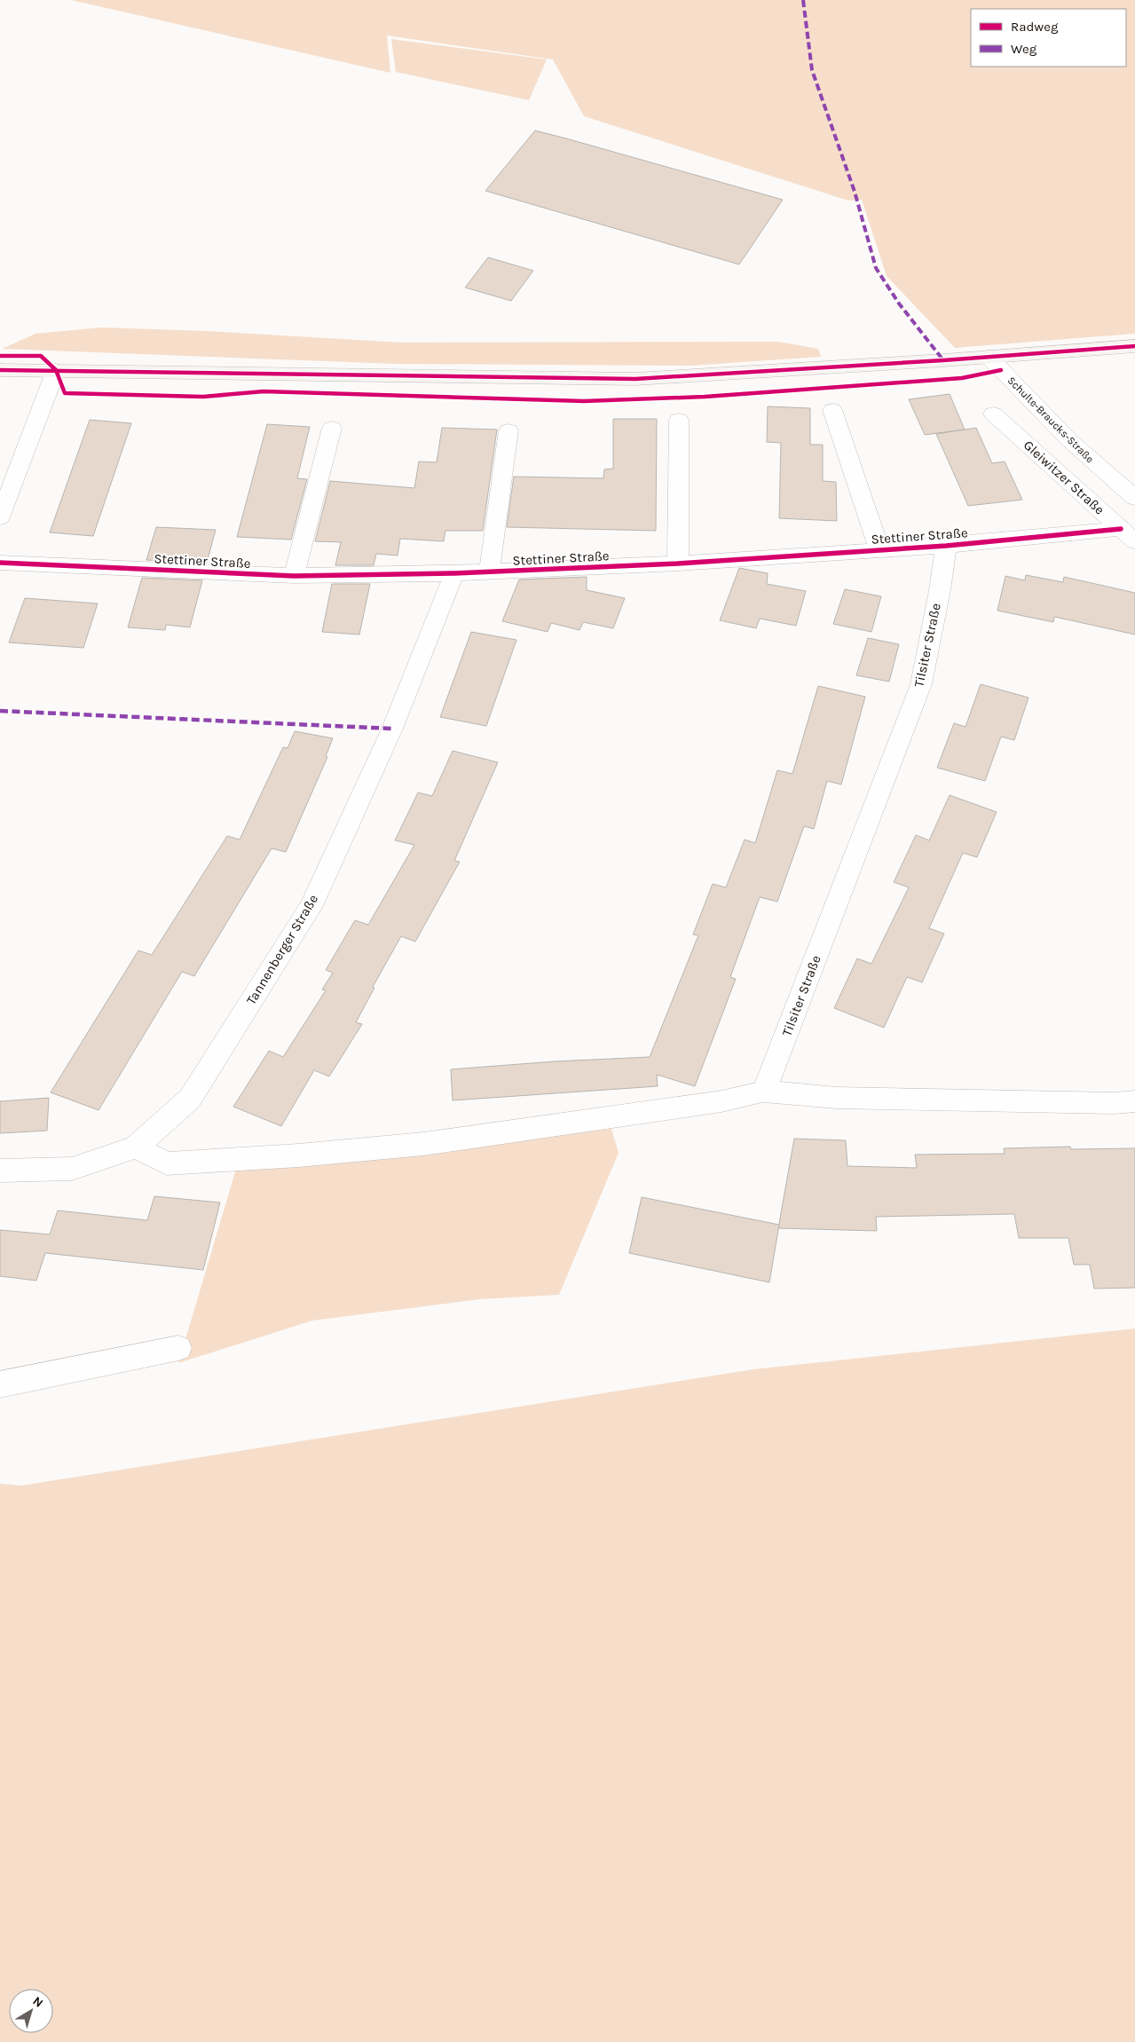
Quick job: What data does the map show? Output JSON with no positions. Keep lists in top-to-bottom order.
{
  "streets": {
    "street": [
      "Schulte-Braucks-Straße",
      "Gleiwitzer Straße",
      "Stettiner Straße",
      "Tilsiter Straße",
      "Tannenberger Straße"
    ]
  },
  "crossings": [
    ["Gleiwitzer Straße", "Stettiner Straße"],
    ["Stettiner Straße", "Tilsiter Straße"],
    ["Stettiner Straße", "Tannenberger Straße"]
  ],
  "legend": ["Radweg", "Weg"],
  "north": "top right"
}
